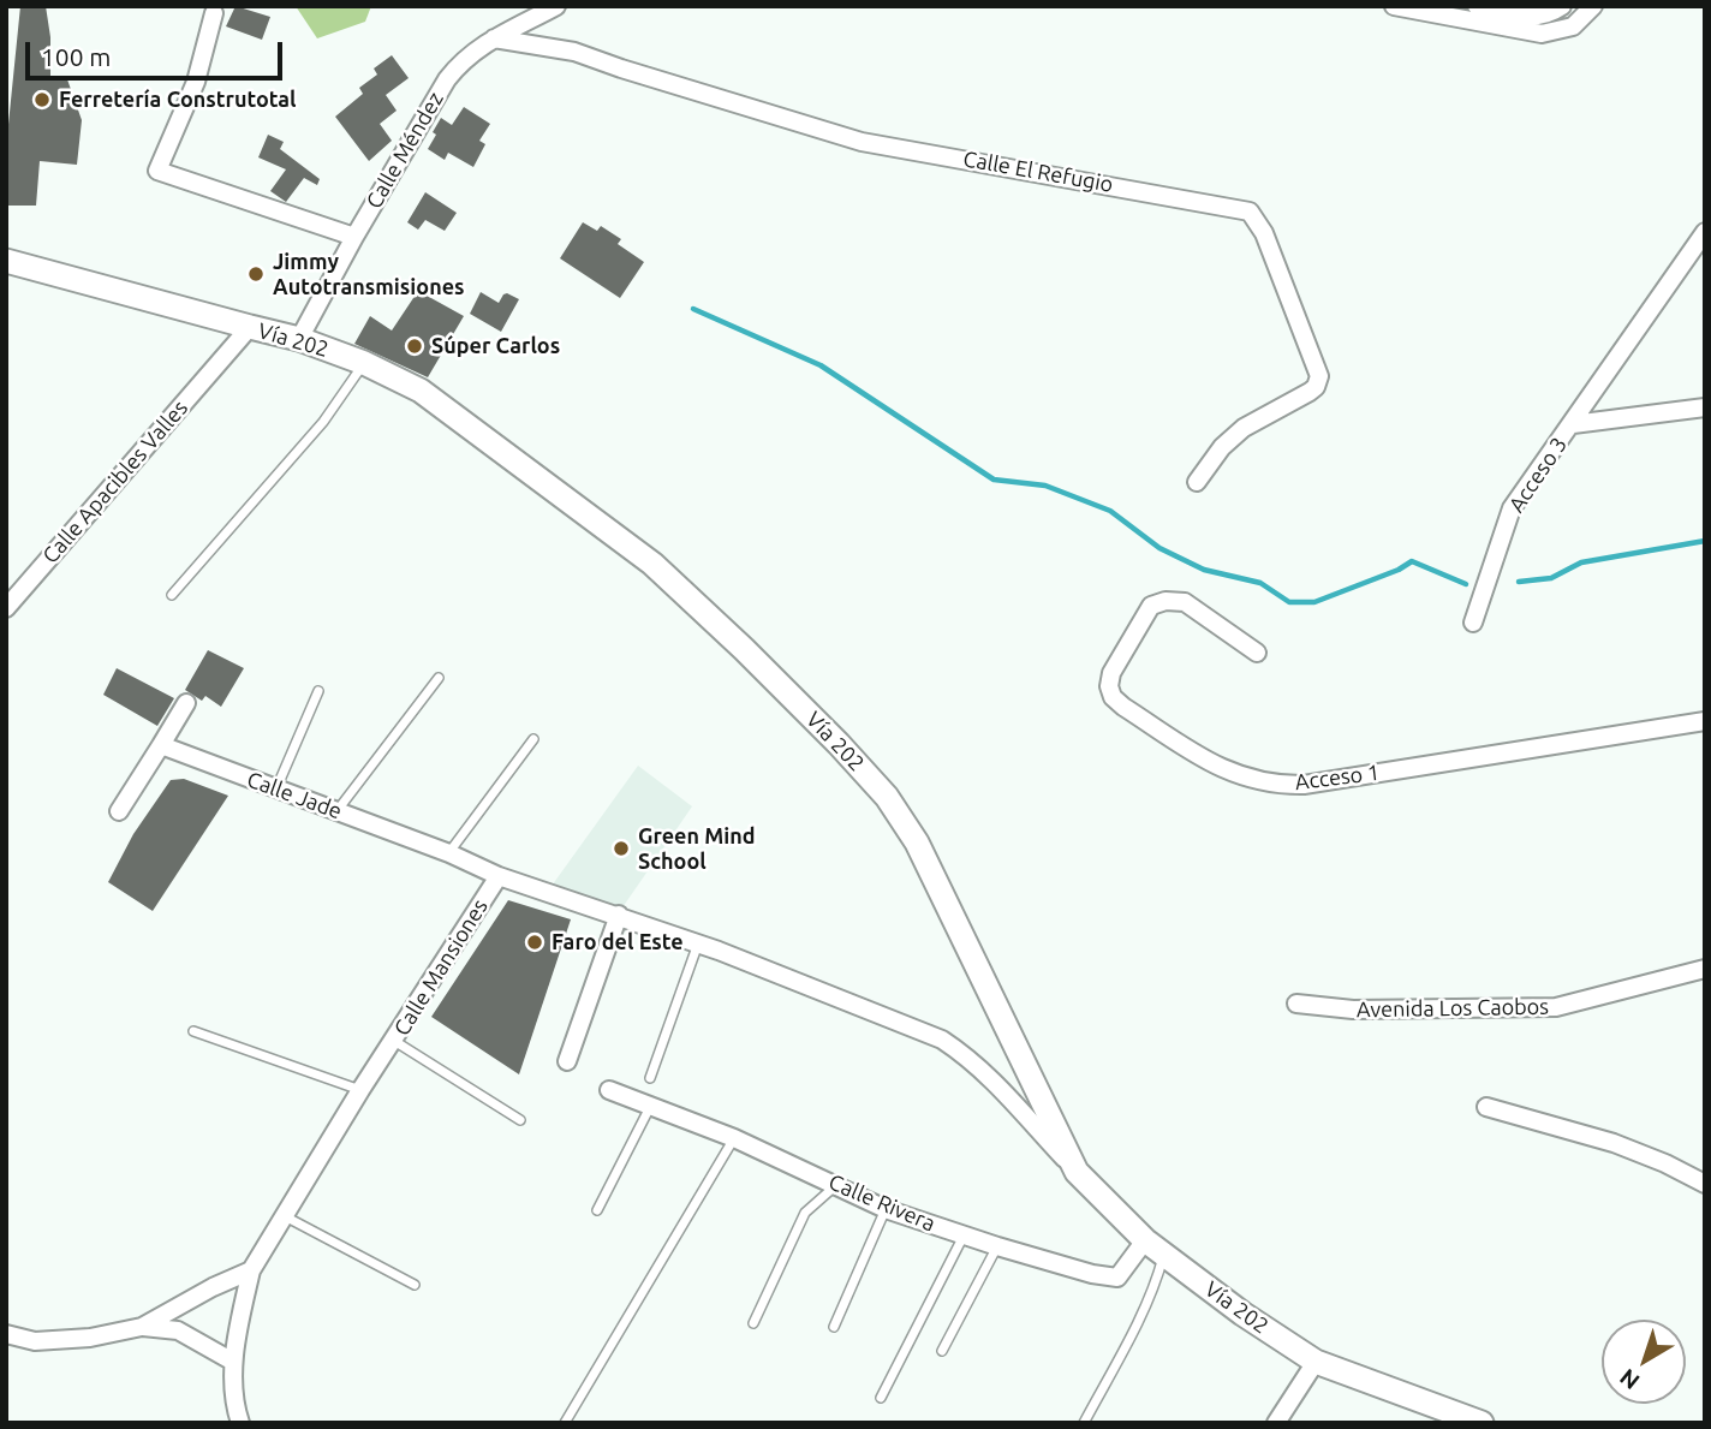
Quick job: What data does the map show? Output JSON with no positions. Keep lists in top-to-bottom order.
{
  "streets": {
    "main road": ["Vía 202"],
    "street": [
      "Calle Méndez",
      "Calle El Refugio",
      "Acceso 3",
      "Calle Apacibles Valles",
      "Acceso 1",
      "Calle Jade",
      "Calle Mansiones",
      "Avenida Los Caobos",
      "Calle Rivera"
    ]
  },
  "crossings": [
    ["Calle Méndez", "Calle El Refugio"],
    ["Calle Méndez", "Vía 202"],
    ["Vía 202", "Calle Apacibles Valles"],
    ["Vía 202", "Calle Mansiones"],
    ["Vía 202", "Calle Rivera"],
    ["Calle Jade", "Calle Mansiones"]
  ],
  "places": [
    "Ferretería Construtotal",
    "Jimmy Autotransmisiones",
    "Súper Carlos",
    "Green Mind School",
    "Faro del Este"
  ],
  "scale_bar": "100 m",
  "north": "bottom left"
}
